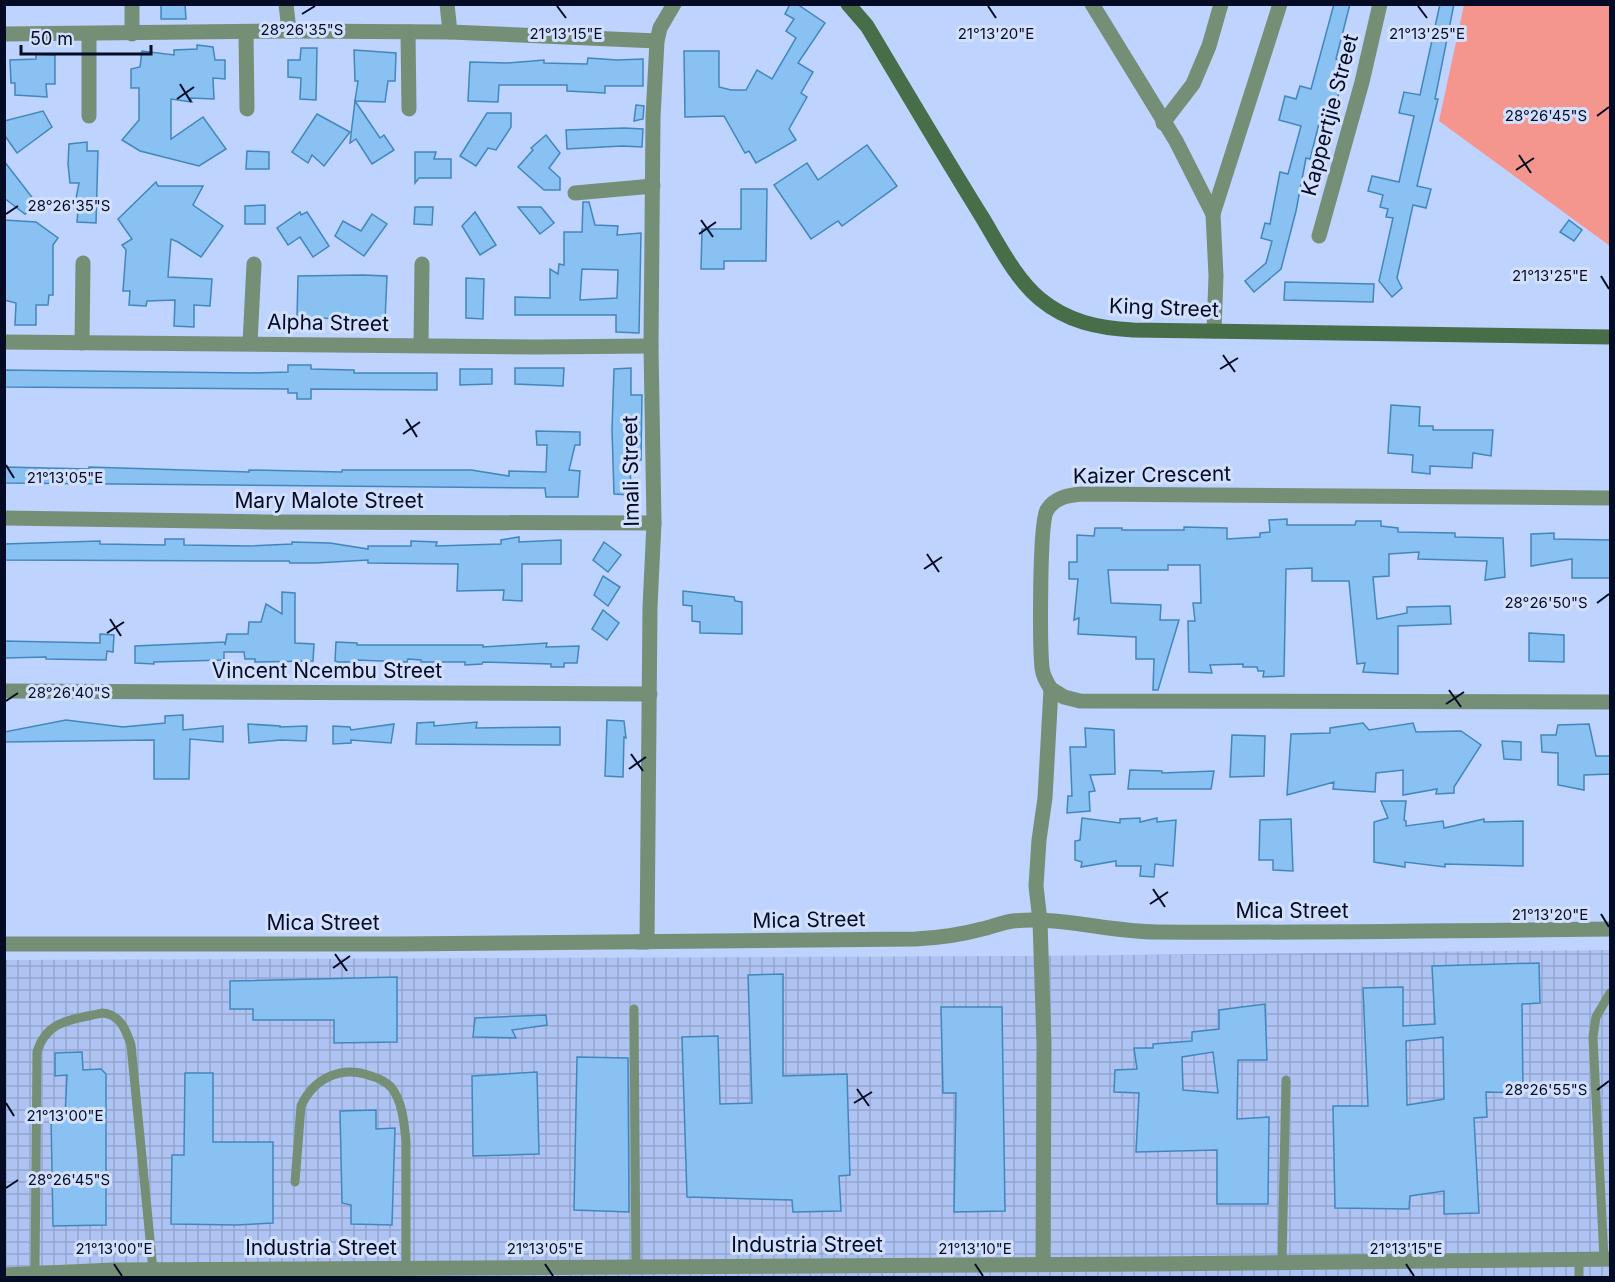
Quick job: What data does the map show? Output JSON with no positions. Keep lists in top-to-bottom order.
{
  "streets": {
    "street": [
      "Kappertjie Street",
      "King Street",
      "Alpha Street",
      "Imali Street",
      "Kaizer Crescent",
      "Mary Malote Street",
      "Vincent Ncembu Street",
      "Mica Street",
      "Industria Street"
    ]
  },
  "crossings": [
    ["Alpha Street", "Imali Street"],
    ["Imali Street", "Mary Malote Street"],
    ["Imali Street", "Vincent Ncembu Street"],
    ["Imali Street", "Mica Street"]
  ],
  "scale_bar": "50 m",
  "coordinates": [
    "28°26'35\"S",
    "21°13'15\"E",
    "21°13'20\"E",
    "21°13'25\"E",
    "28°26'45\"S",
    "21°13'05\"E",
    "28°26'50\"S",
    "28°26'40\"S",
    "28°26'55\"S",
    "21°13'00\"E",
    "21°13'10\"E"
  ]
}
